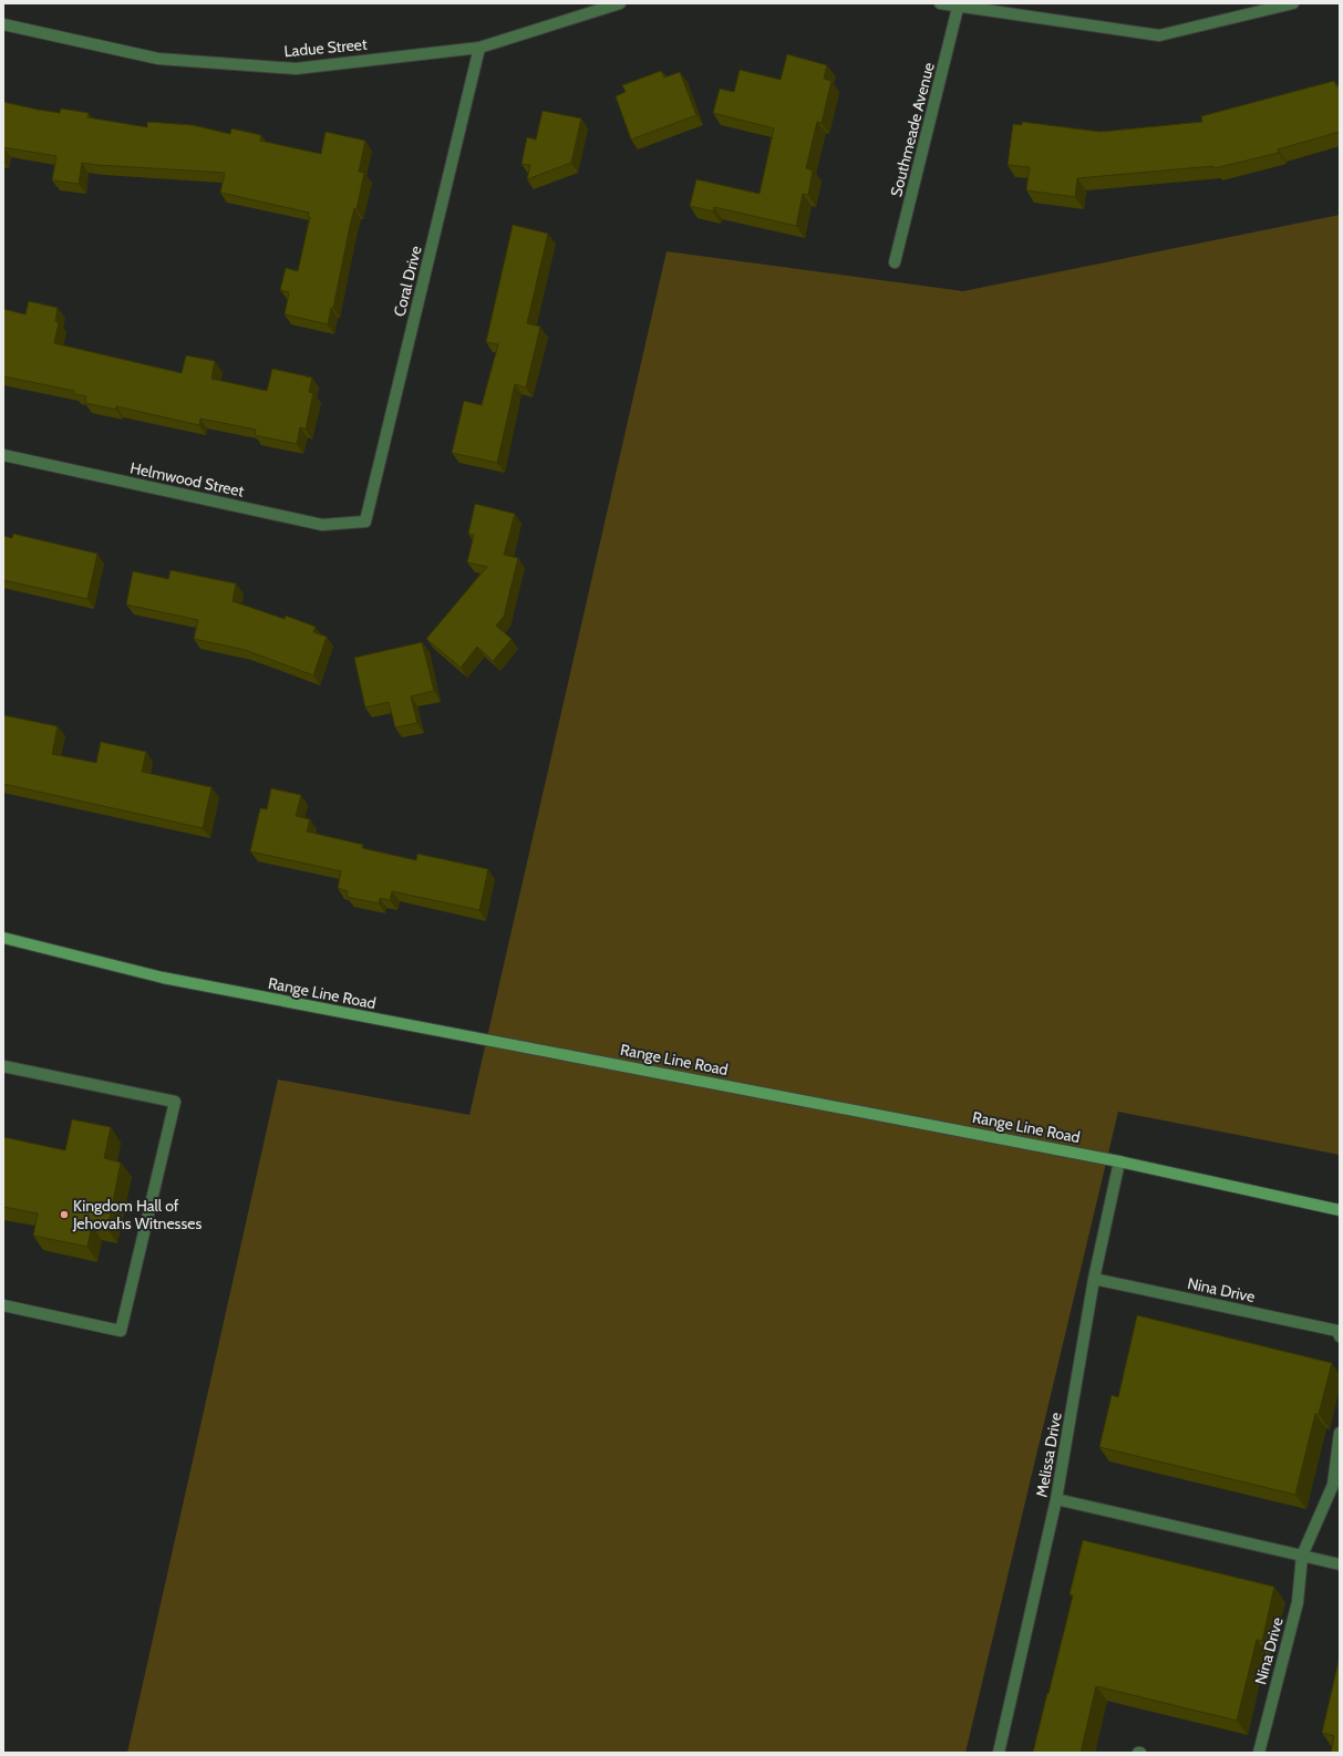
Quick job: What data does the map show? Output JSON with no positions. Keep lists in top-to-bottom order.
{
  "streets": {
    "main road": ["Range Line Road"],
    "street": [
      "Ladue Street",
      "Southmeade Avenue",
      "Coral Drive",
      "Helmwood Street",
      "Nina Drive",
      "Melissa Drive"
    ]
  },
  "crossings": [
    ["Ladue Street", "Coral Drive"],
    ["Coral Drive", "Helmwood Street"],
    ["Range Line Road", "Melissa Drive"],
    ["Nina Drive", "Melissa Drive"]
  ],
  "places": ["Kingdom Hall of Jehovahs Witnesses"]
}
